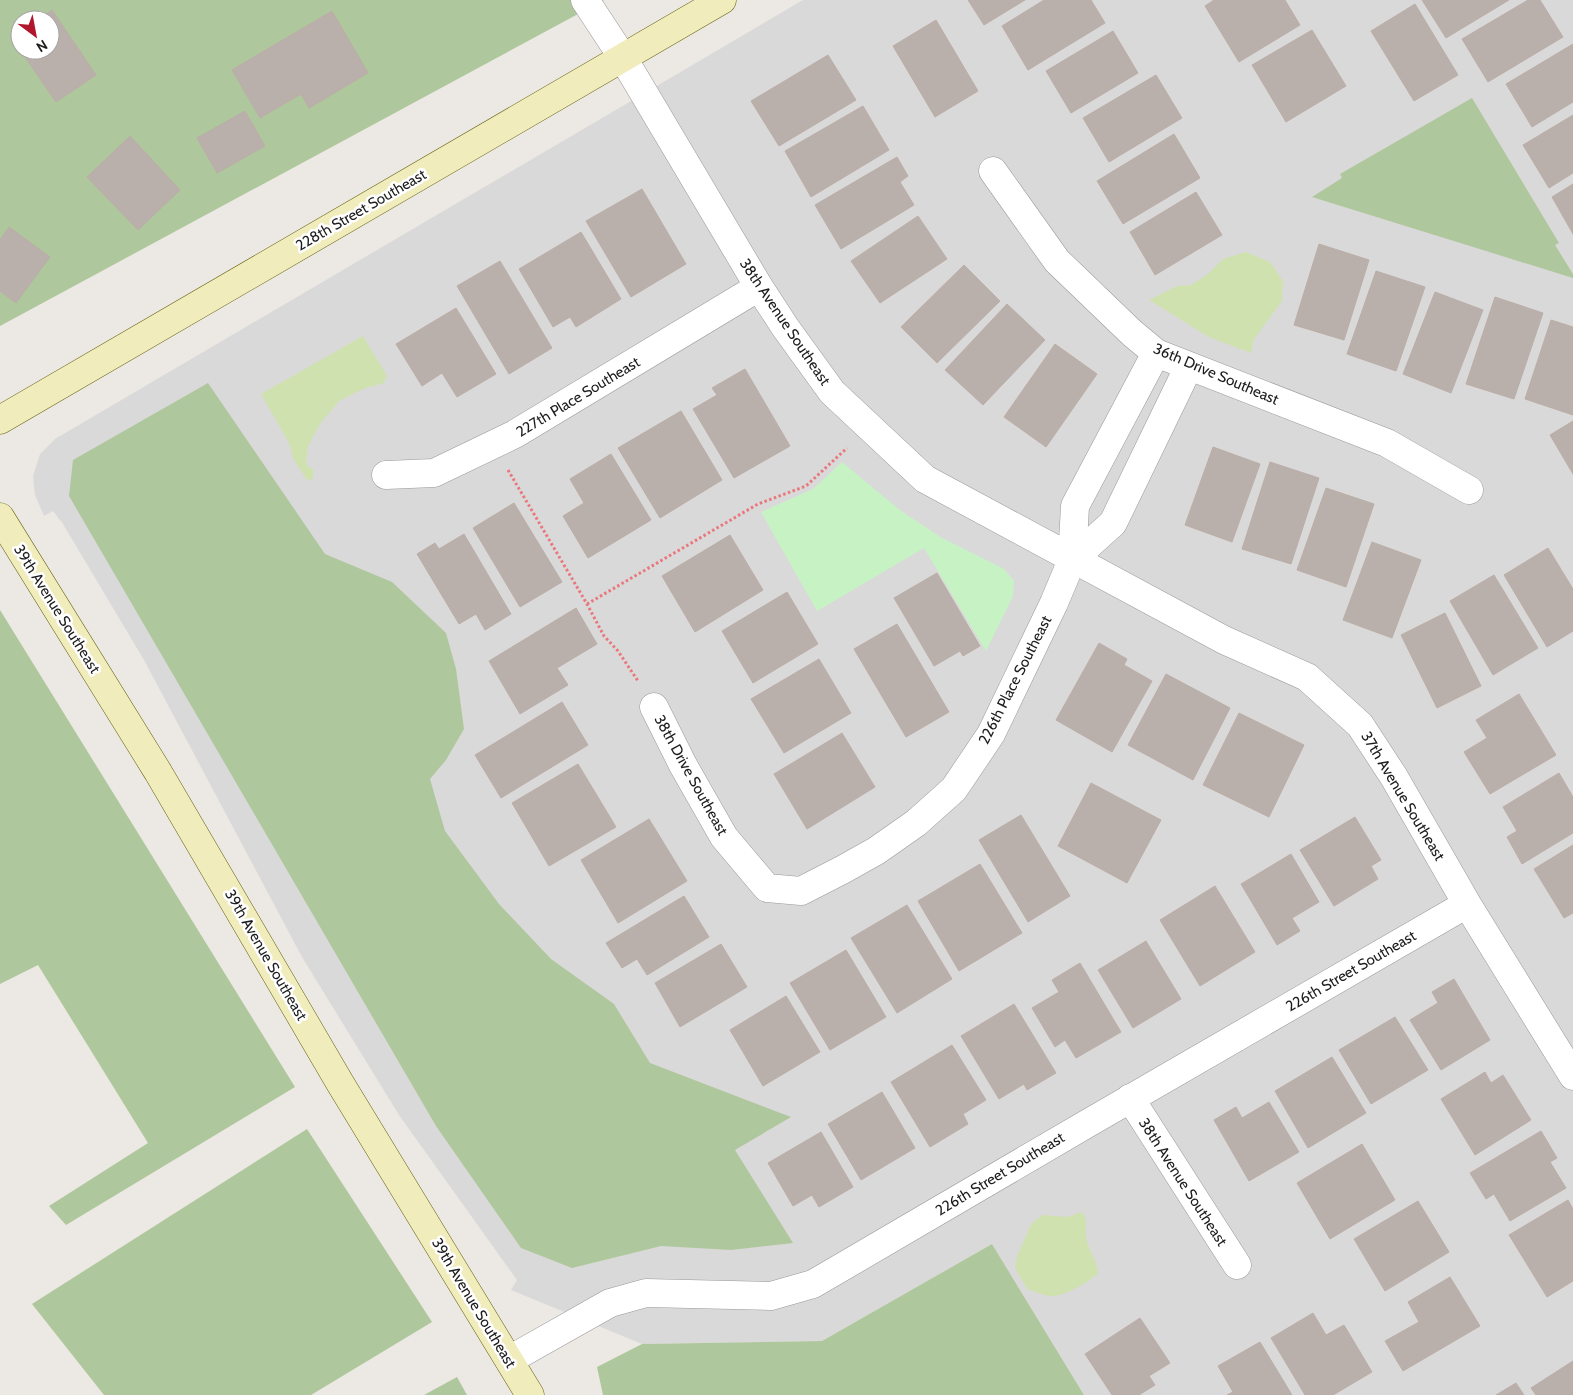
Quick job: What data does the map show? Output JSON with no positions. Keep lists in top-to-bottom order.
{
  "streets": {
    "street": [
      "228th Street Southeast",
      "38th Avenue Southeast",
      "36th Drive Southeast",
      "227th Place Southeast",
      "39th Avenue Southeast",
      "226th Place Southeast",
      "38th Drive Southeast",
      "37th Avenue Southeast",
      "226th Street Southeast"
    ]
  },
  "crossings": [
    ["228th Street Southeast", "38th Avenue Southeast"],
    ["38th Avenue Southeast", "227th Place Southeast"],
    ["38th Avenue Southeast", "226th Place Southeast"],
    ["38th Avenue Southeast", "37th Avenue Southeast"],
    ["38th Avenue Southeast", "226th Street Southeast"],
    ["36th Drive Southeast", "226th Place Southeast"],
    ["39th Avenue Southeast", "226th Street Southeast"],
    ["226th Place Southeast", "38th Drive Southeast"],
    ["226th Place Southeast", "37th Avenue Southeast"],
    ["37th Avenue Southeast", "226th Street Southeast"]
  ],
  "north": "bottom right"
}
